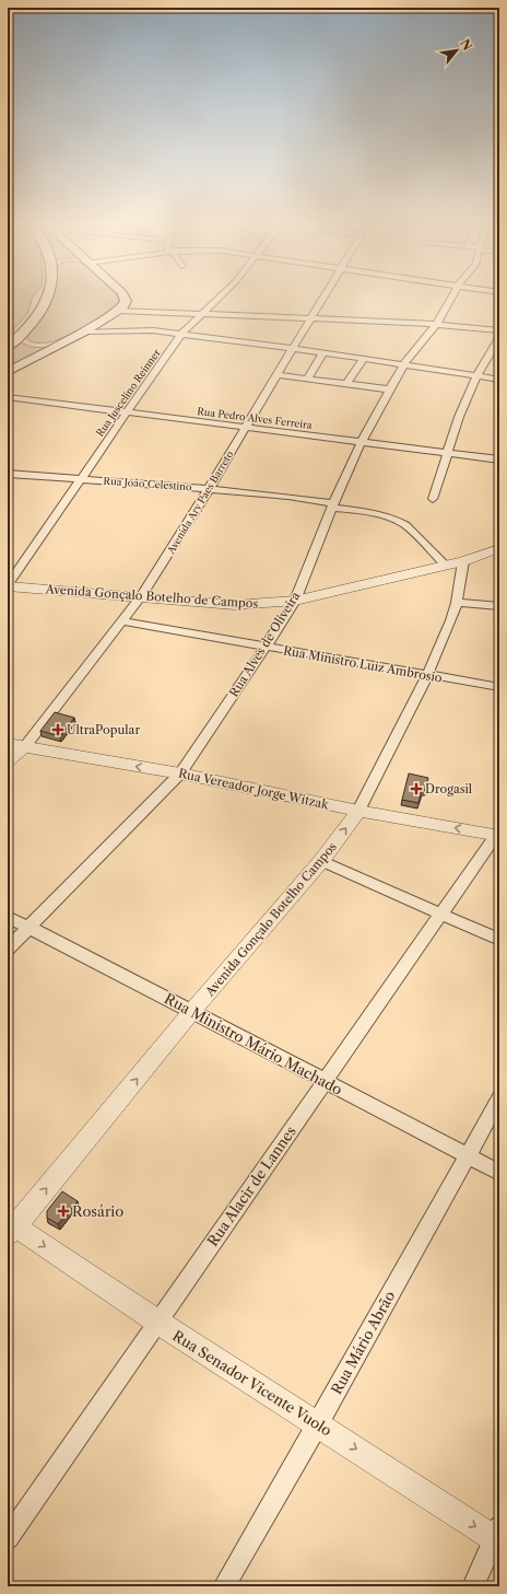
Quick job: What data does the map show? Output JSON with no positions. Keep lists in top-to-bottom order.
{
  "streets": {
    "street": [
      "Rua Juscelino Reinner",
      "Rua Pedro Alves Ferreira",
      "Rua João Celestino",
      "Avenida Ary Paes Barreto",
      "Avenida Gonçalo Botelho de Campos",
      "Rua Alves de Oliveira",
      "Rua Ministro Luiz Ambrosio",
      "Rua Vereador Jorge Witzak",
      "Avenida Gonçalo Botelho Campos",
      "Rua Ministro Mário Machado",
      "Rua Alacir de Lannes",
      "Rua Mário Abrão",
      "Rua Senador Vicente Vuolo"
    ]
  },
  "crossings": [
    ["Rua Juscelino Reinner", "Rua Pedro Alves Ferreira"],
    ["Rua Juscelino Reinner", "Rua João Celestino"],
    ["Rua Juscelino Reinner", "Avenida Gonçalo Botelho de Campos"],
    ["Rua Pedro Alves Ferreira", "Avenida Ary Paes Barreto"],
    ["Rua Pedro Alves Ferreira", "Rua Alves de Oliveira"],
    ["Rua João Celestino", "Avenida Ary Paes Barreto"],
    ["Rua João Celestino", "Avenida Gonçalo Botelho de Campos"],
    ["Rua João Celestino", "Rua Alves de Oliveira"],
    ["Avenida Ary Paes Barreto", "Avenida Gonçalo Botelho de Campos"],
    ["Avenida Ary Paes Barreto", "Rua Ministro Luiz Ambrosio"],
    ["Avenida Ary Paes Barreto", "Rua Vereador Jorge Witzak"],
    ["Avenida Gonçalo Botelho de Campos", "Rua Alves de Oliveira"],
    ["Avenida Gonçalo Botelho de Campos", "Avenida Gonçalo Botelho Campos"],
    ["Rua Alves de Oliveira", "Rua Ministro Luiz Ambrosio"],
    ["Rua Alves de Oliveira", "Rua Vereador Jorge Witzak"],
    ["Rua Alves de Oliveira", "Rua Ministro Mário Machado"],
    ["Rua Ministro Luiz Ambrosio", "Avenida Gonçalo Botelho Campos"],
    ["Rua Vereador Jorge Witzak", "Avenida Gonçalo Botelho Campos"],
    ["Rua Vereador Jorge Witzak", "Rua Alacir de Lannes"],
    ["Avenida Gonçalo Botelho Campos", "Rua Ministro Mário Machado"],
    ["Avenida Gonçalo Botelho Campos", "Rua Senador Vicente Vuolo"],
    ["Rua Ministro Mário Machado", "Rua Alacir de Lannes"],
    ["Rua Ministro Mário Machado", "Rua Mário Abrão"],
    ["Rua Alacir de Lannes", "Rua Senador Vicente Vuolo"],
    ["Rua Mário Abrão", "Rua Senador Vicente Vuolo"]
  ],
  "one_way": ["Avenida Gonçalo Botelho Campos", "Rua Senador Vicente Vuolo"],
  "places": {
    "health": ["UltraPopular", "Drogasil", "Rosário"]
  },
  "north": "top right"
}
